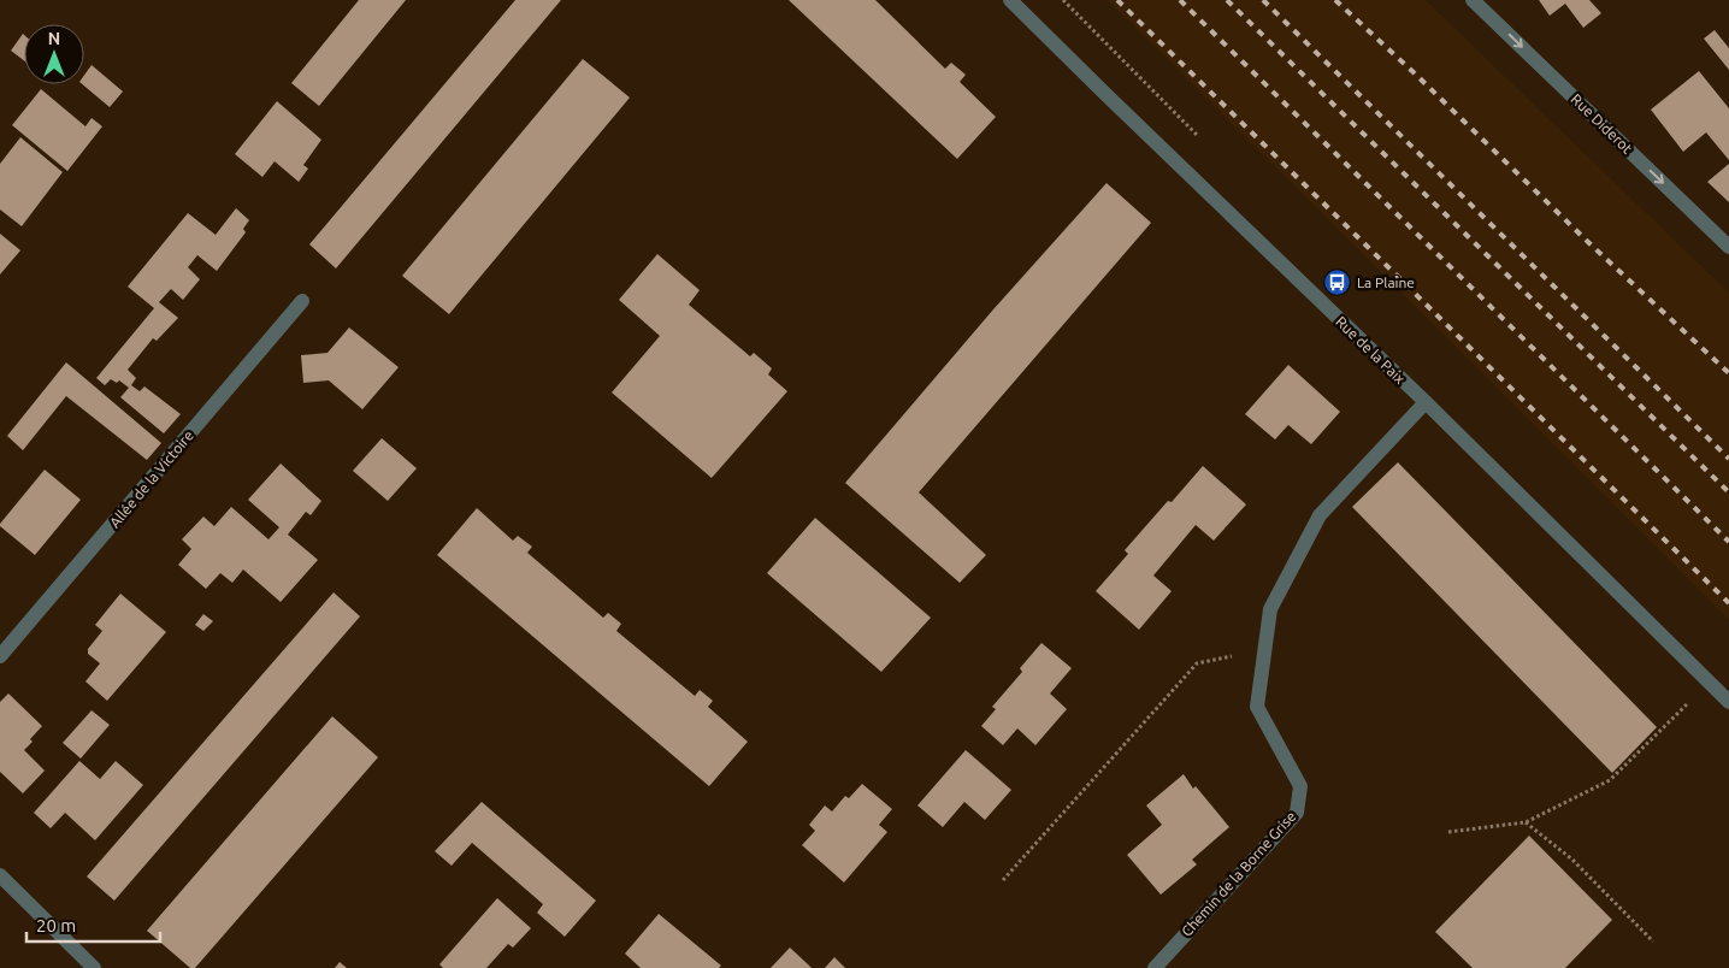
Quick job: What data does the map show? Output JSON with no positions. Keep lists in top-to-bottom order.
{
  "streets": {
    "street": [
      "Rue Diderot",
      "Rue de la Paix",
      "Allée de la Victoire",
      "Chemin de la Borne Grise"
    ]
  },
  "crossings": [
    ["Rue de la Paix", "Chemin de la Borne Grise"]
  ],
  "one_way": ["Rue Diderot"],
  "places": {
    "bus stop": ["La Plaine"]
  },
  "scale_bar": "20 m",
  "north": "top"
}
